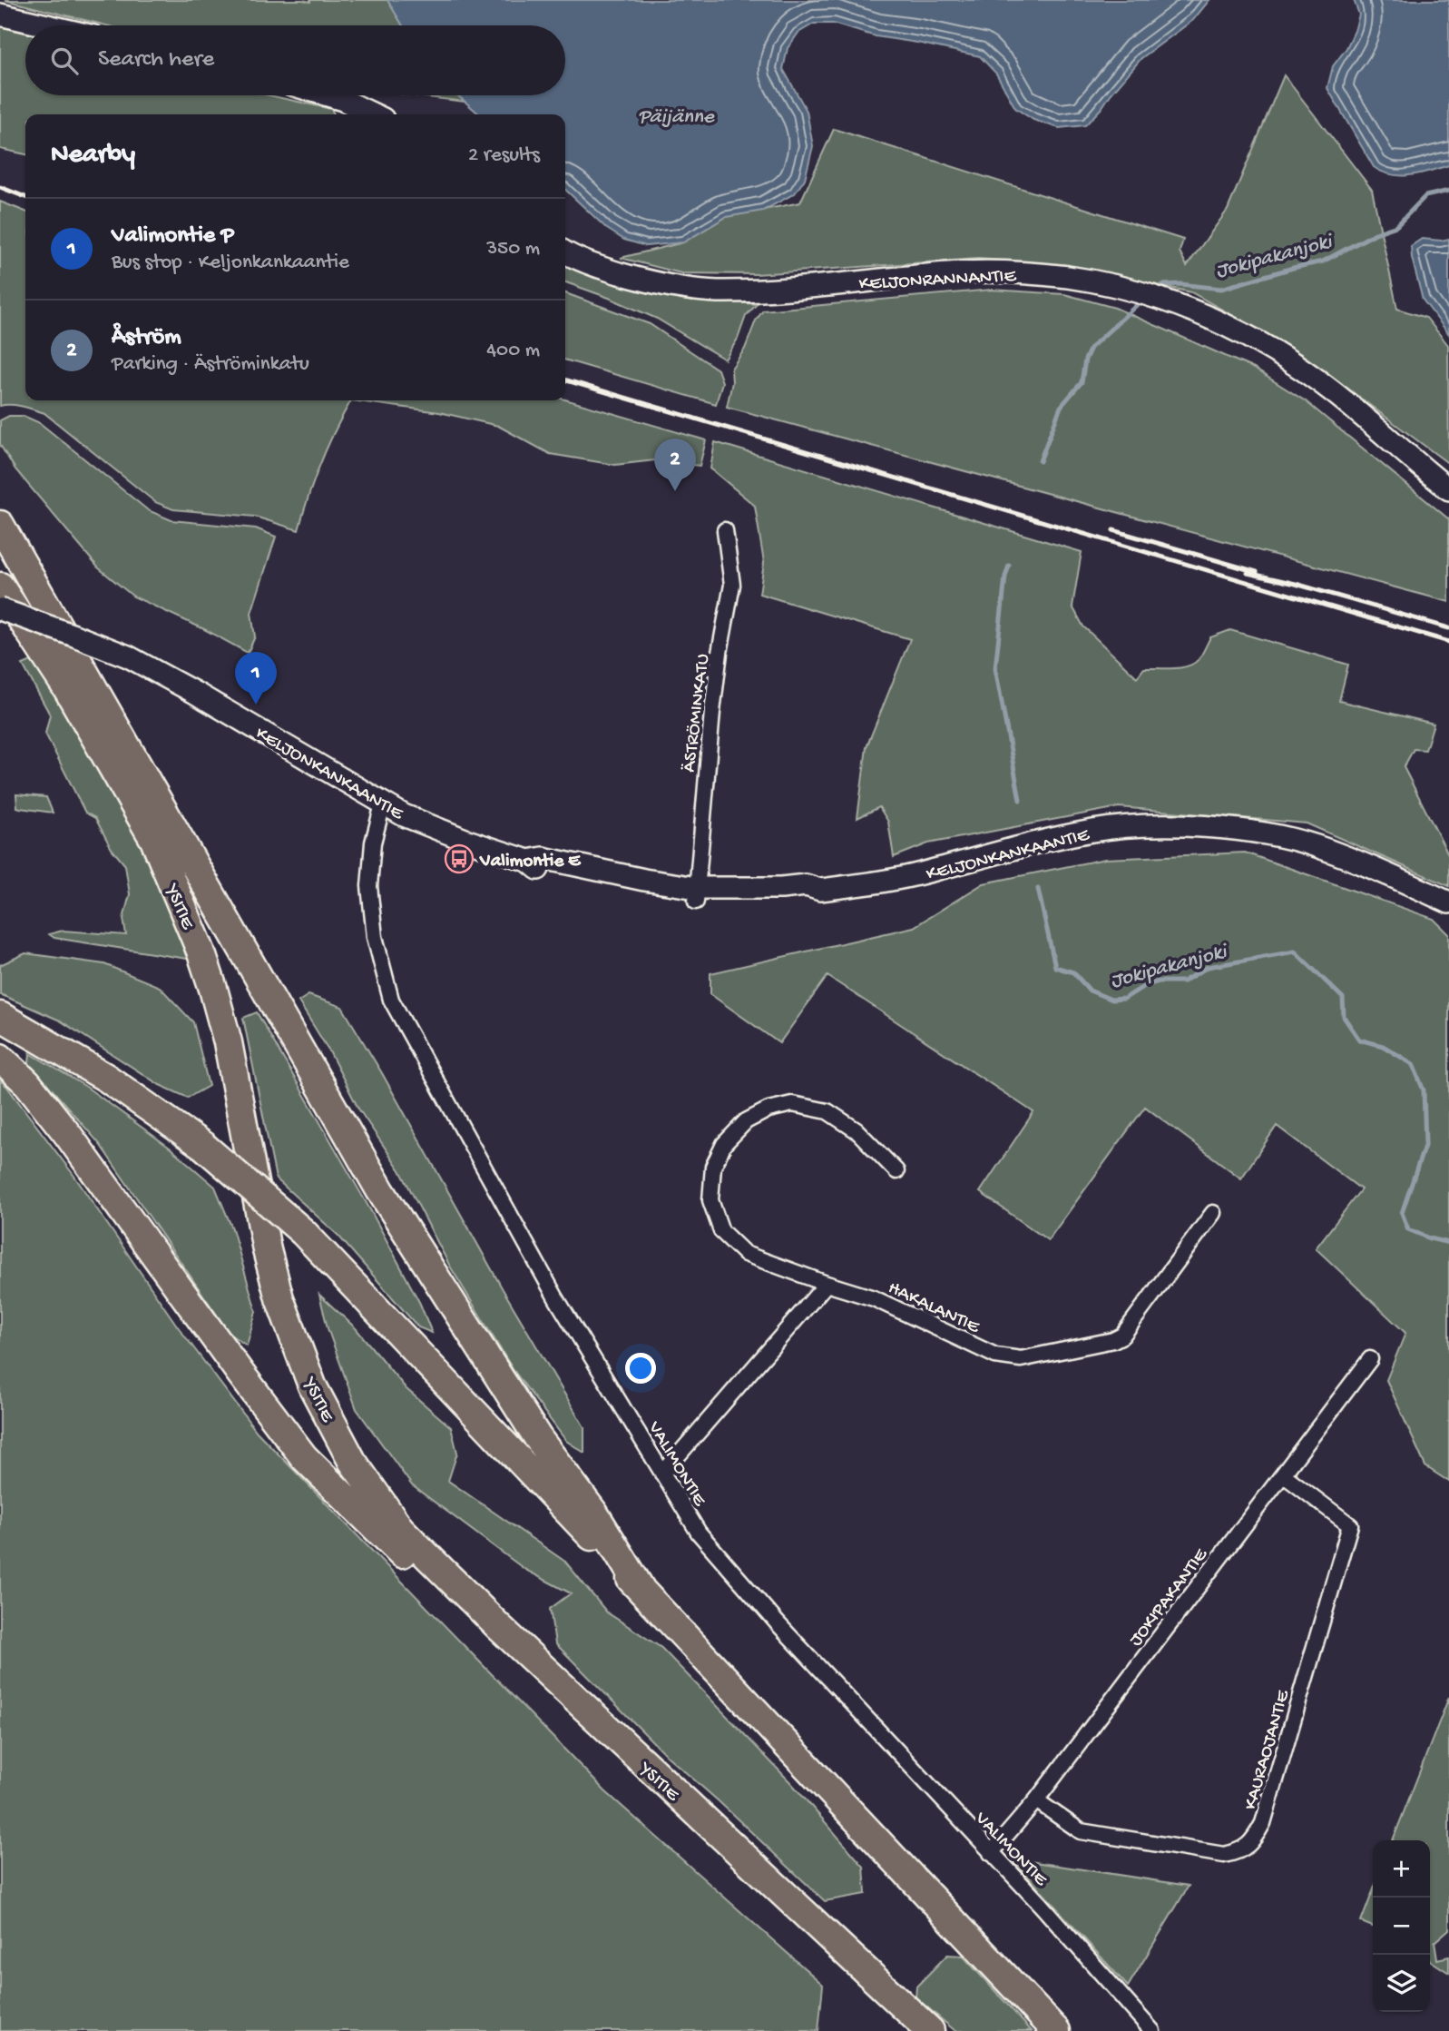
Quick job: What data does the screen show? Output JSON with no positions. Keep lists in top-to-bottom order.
{
  "streets": {
    "highway": ["YSITIE"],
    "main road": ["KELJONRANNANTIE", "KELJONKANKAANTIE"],
    "street": [
      "ÄSTRÖMINKATU",
      "HAKALANTIE",
      "VALIMONTIE",
      "JOKIPAKANTIE",
      "KAURAOJANTIE"
    ]
  },
  "crossings": [
    ["ÄSTRÖMINKATU", "KELJONKANKAANTIE"],
    ["KELJONKANKAANTIE", "VALIMONTIE"],
    ["VALIMONTIE", "JOKIPAKANTIE"],
    ["JOKIPAKANTIE", "KAURAOJANTIE"]
  ],
  "water": ["Päijänne", "Jokipakanjoki"],
  "places": {
    "bus stop": ["Valimontie E"]
  },
  "page": {
    "search": "Search here",
    "heading": ["Nearby", "2 results"],
    "list": [
      {
        "mark": "1",
        "name": "Valimontie P",
        "note": "Bus stop · Keljonkankaantie",
        "value": "350 m"
      },
      {
        "mark": "2",
        "name": "Åström",
        "note": "Parking · Äströminkatu",
        "value": "400 m"
      }
    ],
    "pins": ["2", "1"],
    "map_buttons": ["+", "−"]
  }
}
